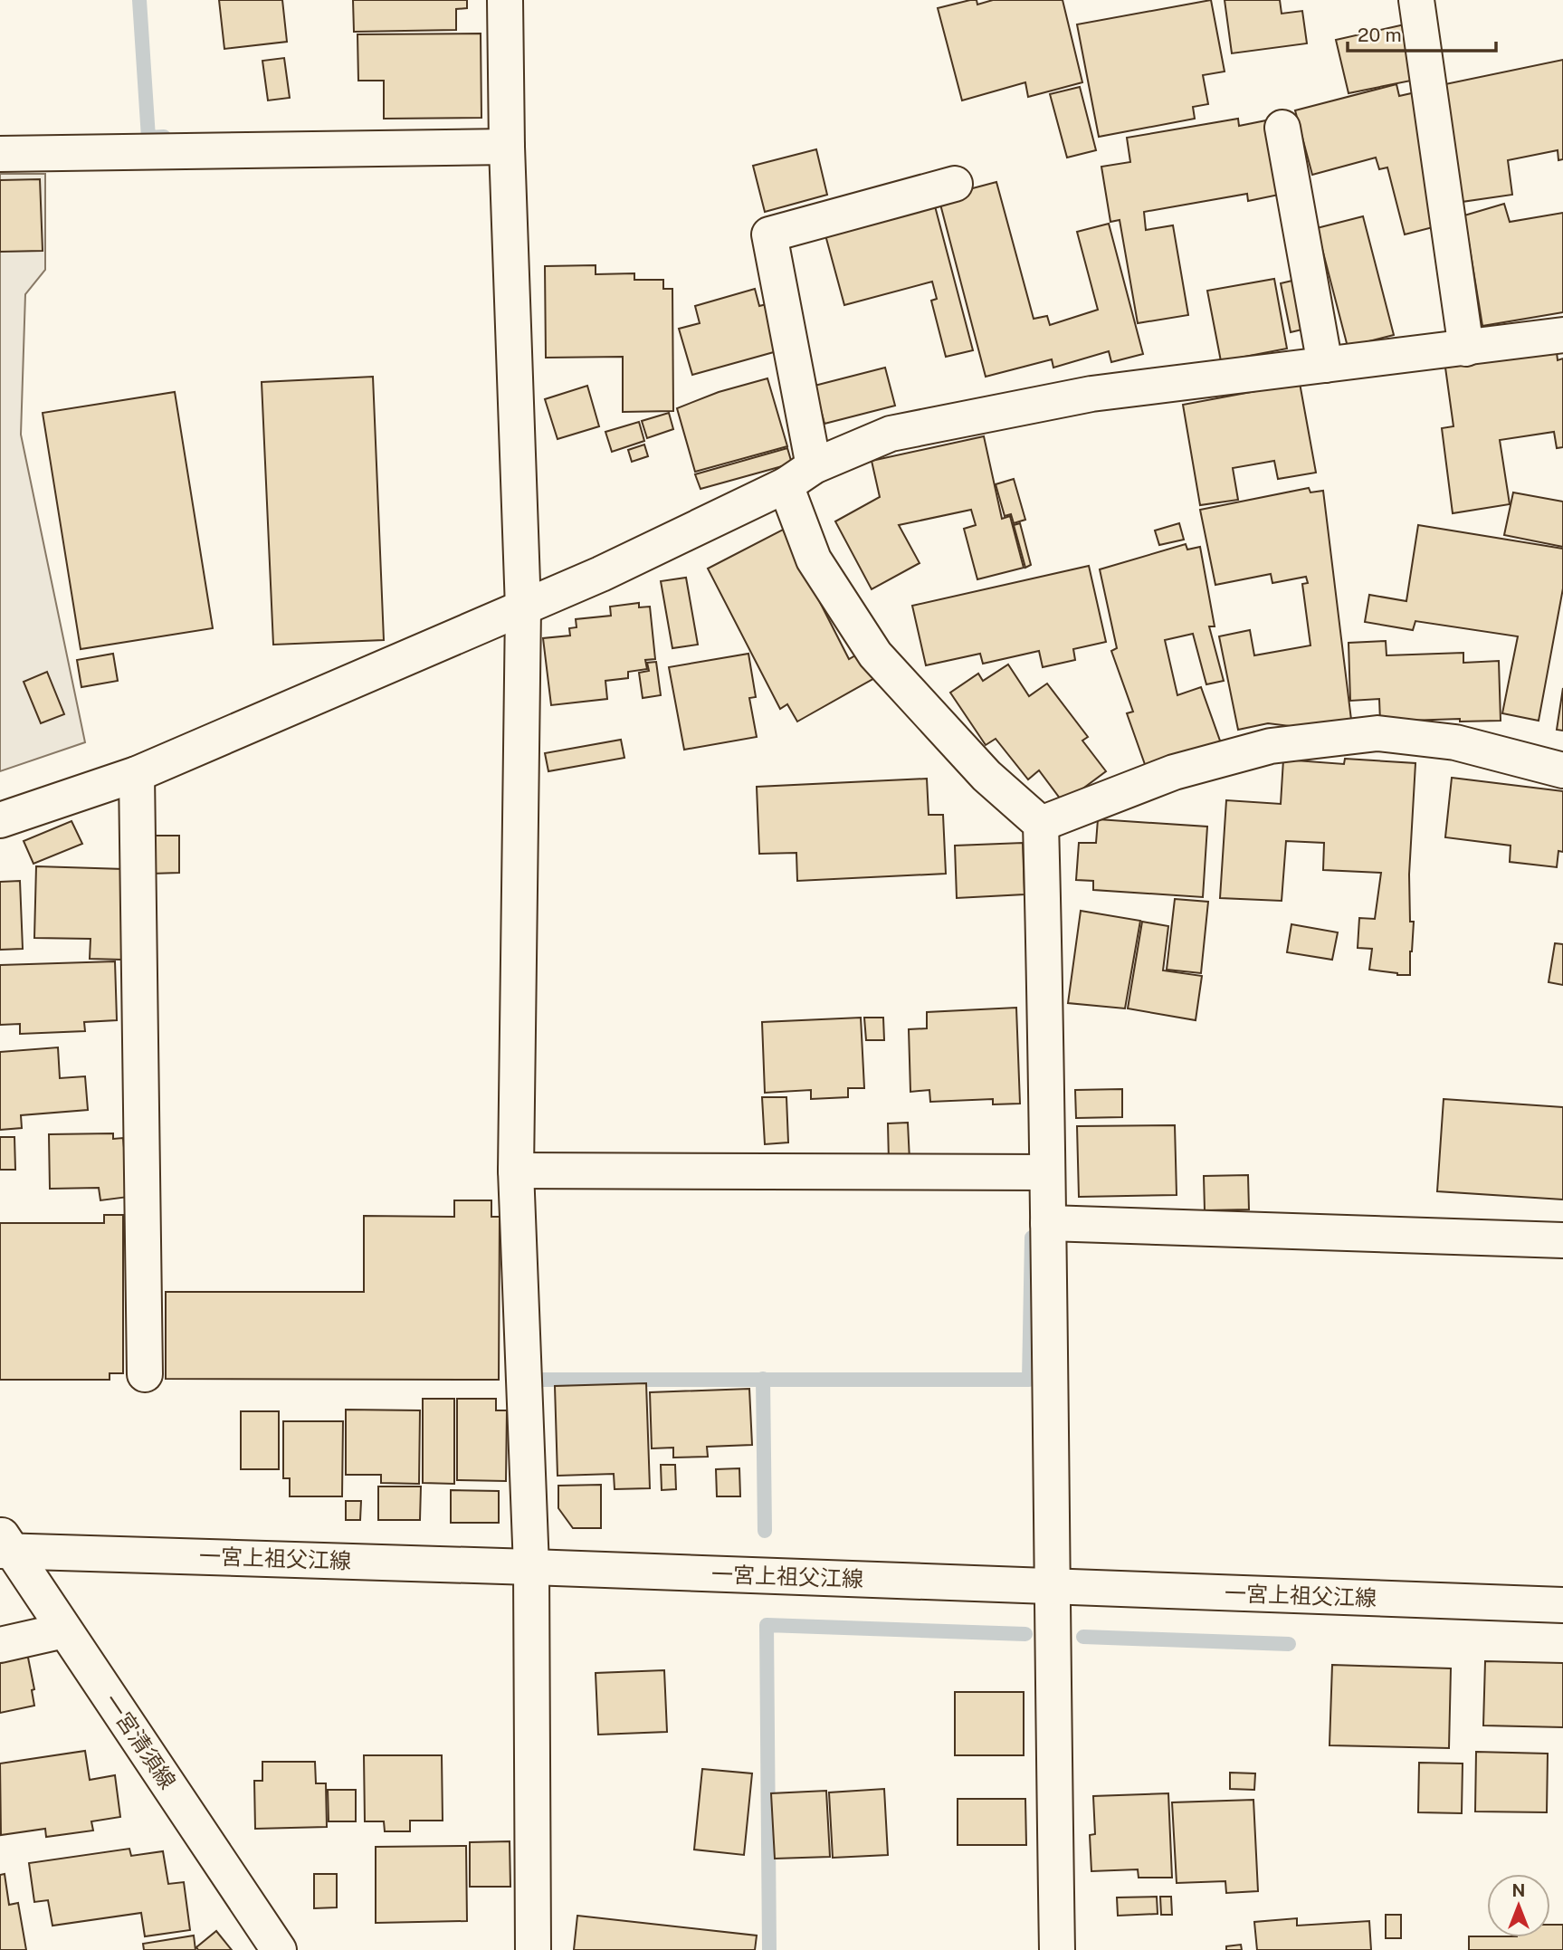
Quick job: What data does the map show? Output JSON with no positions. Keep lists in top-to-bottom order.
{
  "streets": {
    "street": ["一宮上祖父江線", "一宮清須線"]
  },
  "crossings": [
    ["一宮上祖父江線", "一宮清須線"]
  ],
  "scale_bar": "20 m",
  "north": "top"
}
